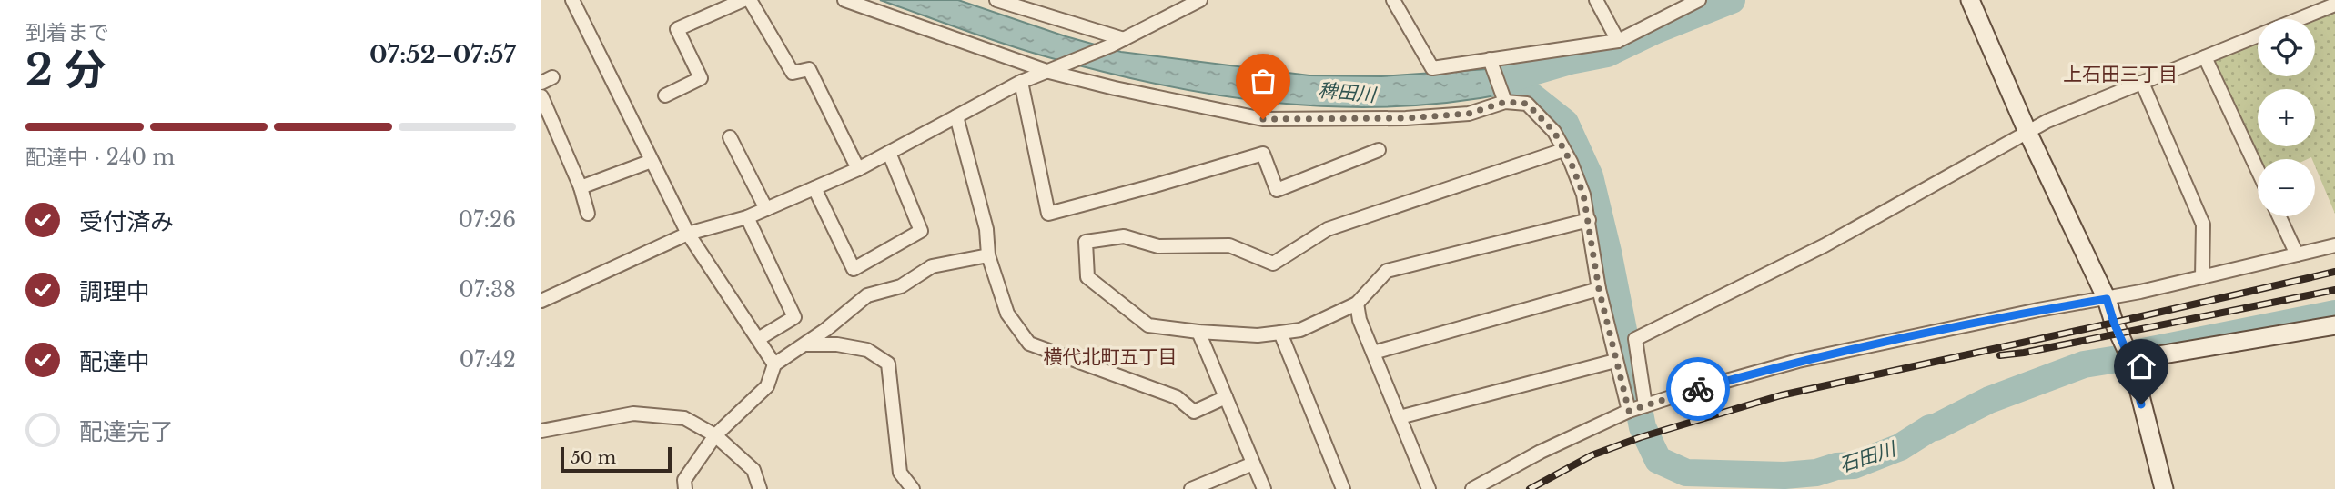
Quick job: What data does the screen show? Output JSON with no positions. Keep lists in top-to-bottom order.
{
  "districts": ["上石田三丁目", "横代北町五丁目"],
  "water": ["稗田川", "石田川"],
  "scale_bar": "50 m",
  "page": {
    "heading": ["2 分", "到着まで", "07:52–07:57"],
    "map_buttons": ["+", "−"],
    "bar": "配達中 · 240 m",
    "list": [
      ["受付済み", "07:26"],
      ["調理中", "07:38"],
      ["配達中", "07:42"],
      "配達完了"
    ],
    "scale": "50 m"
  }
}
